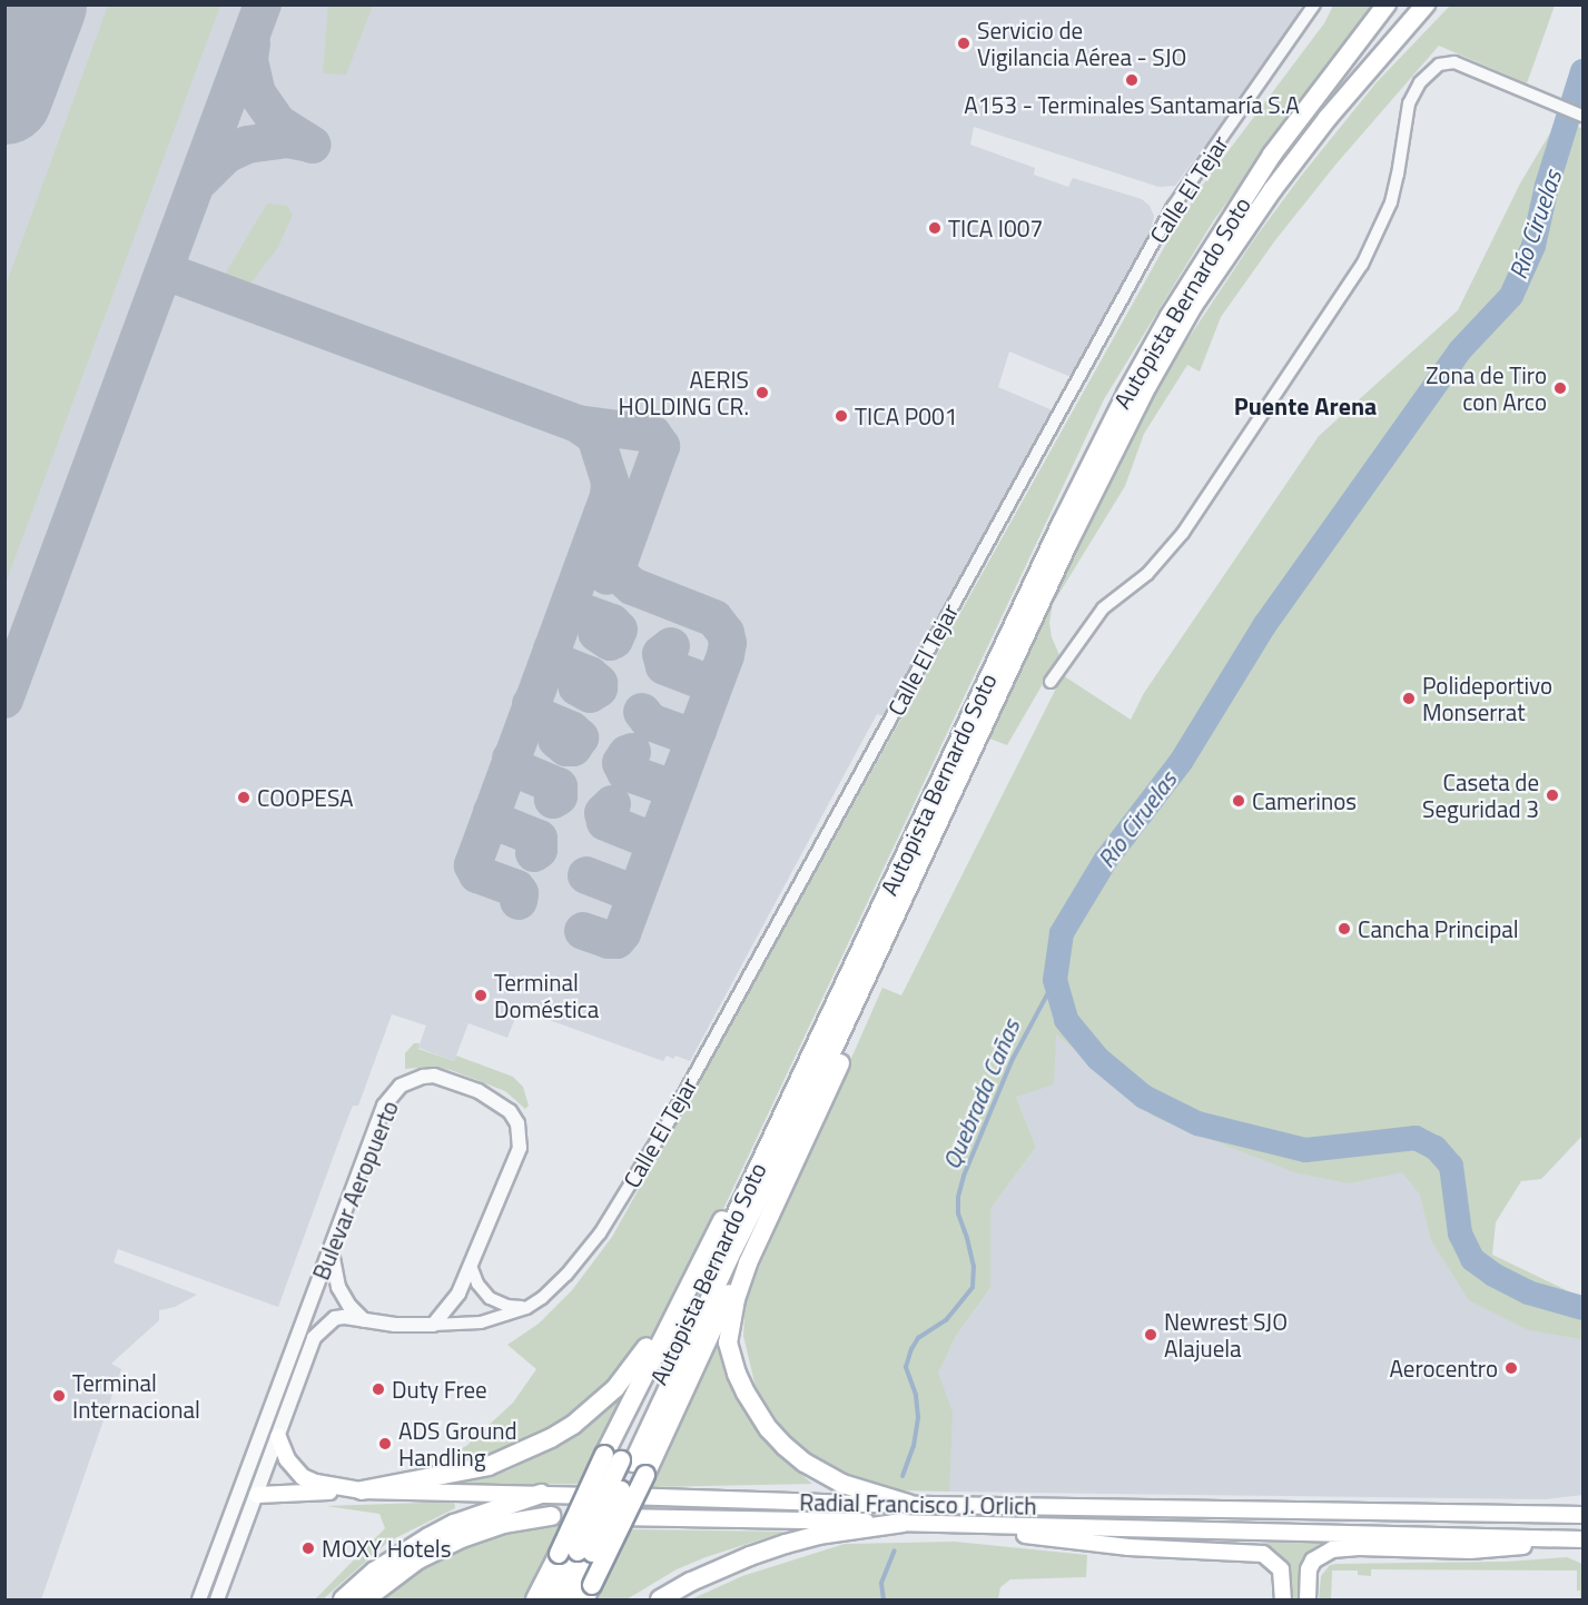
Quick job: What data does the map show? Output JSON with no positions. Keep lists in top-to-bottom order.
{
  "streets": {
    "highway": ["Autopista Bernardo Soto"],
    "main road": ["Radial Francisco J. Orlich"],
    "street": ["Calle El Tejar", "Bulevar Aeropuerto"]
  },
  "crossings": [
    ["Calle El Tejar", "Bulevar Aeropuerto"],
    ["Bulevar Aeropuerto", "Radial Francisco J. Orlich"]
  ],
  "districts": ["Puente Arena"],
  "water": ["Río Ciruelas", "Quebrada Cañas"],
  "places": [
    "Servicio de Vigilancia Aérea - SJO",
    "A153 - Terminales Santamaría S.A",
    "TICA I007",
    "Zona de Tiro con Arco",
    "AERIS HOLDING CR.",
    "TICA P001",
    "Polideportivo Monserrat",
    "Caseta de Seguridad 3",
    "COOPESA",
    "Camerinos",
    "Cancha Principal",
    "Terminal Doméstica",
    "Newrest SJO Alajuela",
    "Aerocentro",
    "Duty Free",
    "Terminal Internacional",
    "ADS Ground Handling",
    "MOXY Hotels"
  ]
}
